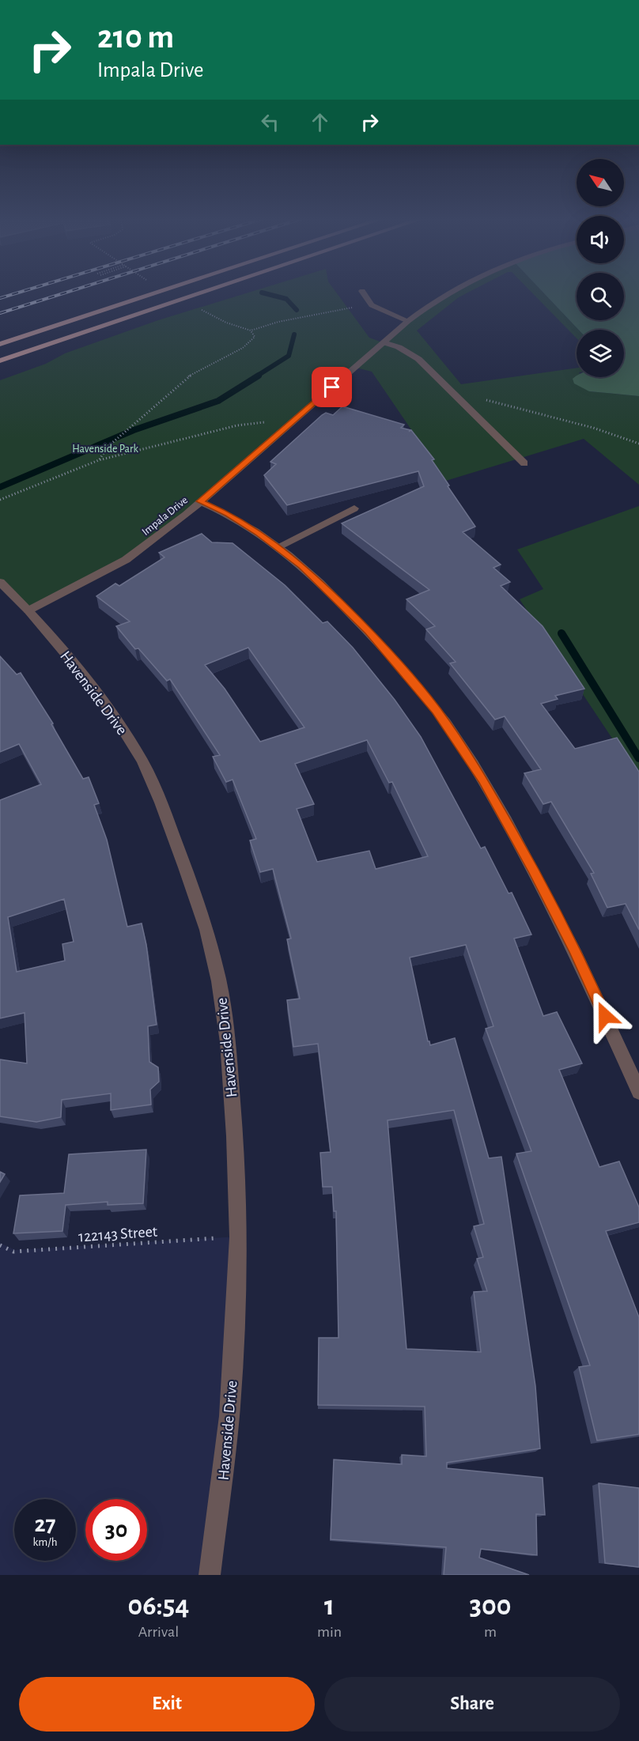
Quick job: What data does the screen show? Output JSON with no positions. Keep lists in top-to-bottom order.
{
  "streets": {
    "street": ["Impala Drive", "Havenside Drive"],
    "path": ["122143 Street"]
  },
  "crossings": [
    ["Impala Drive", "Havenside Drive"],
    ["Havenside Drive", "122143 Street"]
  ],
  "parks": ["Havenside Park"],
  "north": "top left",
  "page": {
    "turn": ["210 m", "Impala Drive"],
    "speed": "27 km/h",
    "limit": "30",
    "eta": [
      "06:54",
      "Arrival",
      "1",
      "min",
      "300",
      "m"
    ],
    "buttons": ["Exit", "Share"]
  }
}
